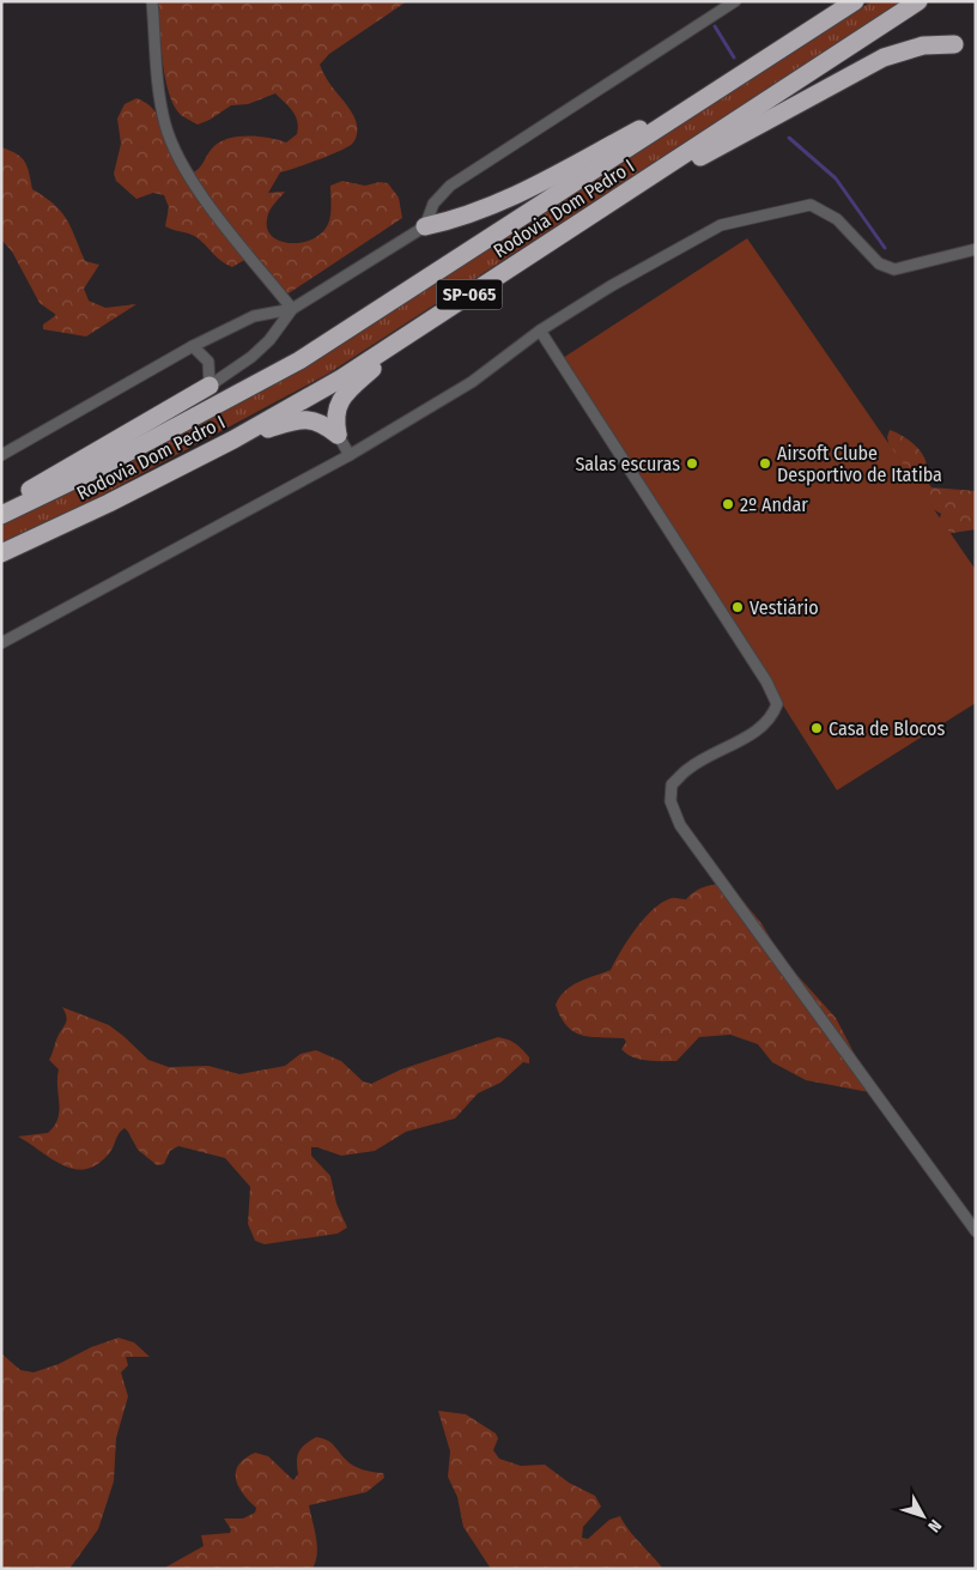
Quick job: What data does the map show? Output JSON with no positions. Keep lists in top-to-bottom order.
{
  "streets": {
    "highway": ["Rodovia Dom Pedro I", "SP-065"]
  },
  "places": [
    "Salas escuras",
    "Airsoft Clube Desportivo de Itatiba",
    "2º Andar",
    "Vestiário",
    "Casa de Blocos"
  ],
  "north": "bottom right"
}
